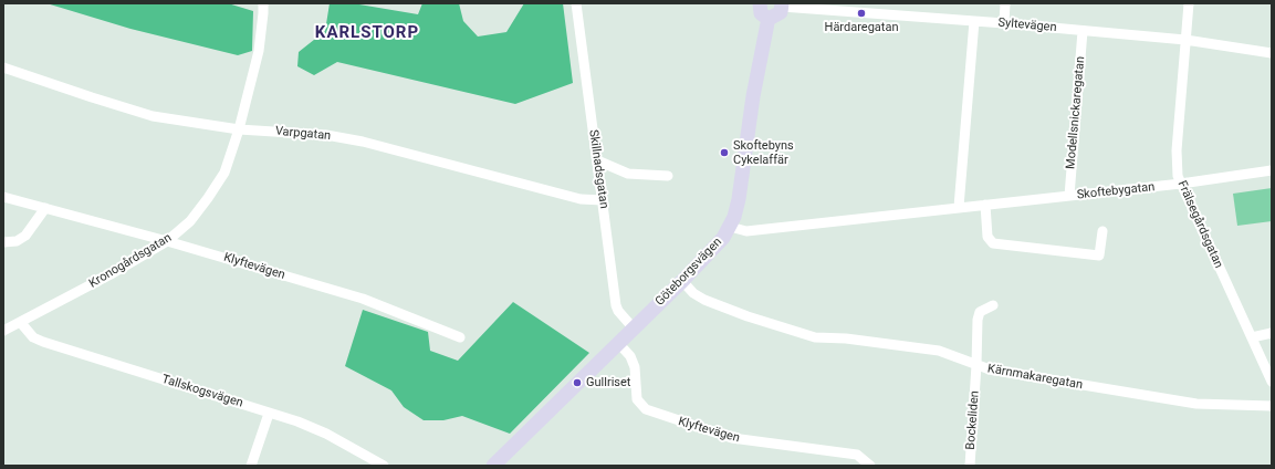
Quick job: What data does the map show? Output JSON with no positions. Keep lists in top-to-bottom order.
{
  "streets": {
    "street": [
      "Syltevägen",
      "Modellsnickaregatan",
      "Varpgatan",
      "Skillnadsgatan",
      "Skoftebygatan",
      "Frälsegårdsgatan",
      "Kronogårdsgatan",
      "Klyftevägen",
      "Göteborgsvägen",
      "Kärnmakaregatan",
      "Tallskogsvägen",
      "Bockeliden"
    ]
  },
  "crossings": [
    ["Syltevägen", "Modellsnickaregatan"],
    ["Syltevägen", "Frälsegårdsgatan"],
    ["Modellsnickaregatan", "Skoftebygatan"],
    ["Varpgatan", "Skillnadsgatan"],
    ["Varpgatan", "Kronogårdsgatan"],
    ["Skillnadsgatan", "Göteborgsvägen"],
    ["Skoftebygatan", "Frälsegårdsgatan"],
    ["Skoftebygatan", "Göteborgsvägen"],
    ["Kronogårdsgatan", "Klyftevägen"],
    ["Kronogårdsgatan", "Tallskogsvägen"],
    ["Klyftevägen", "Göteborgsvägen"],
    ["Göteborgsvägen", "Kärnmakaregatan"],
    ["Kärnmakaregatan", "Bockeliden"]
  ],
  "districts": ["KARLSTORP"],
  "places": ["Härdaregatan", "Skoftebyns Cykelaffär", "Gullriset"]
}
